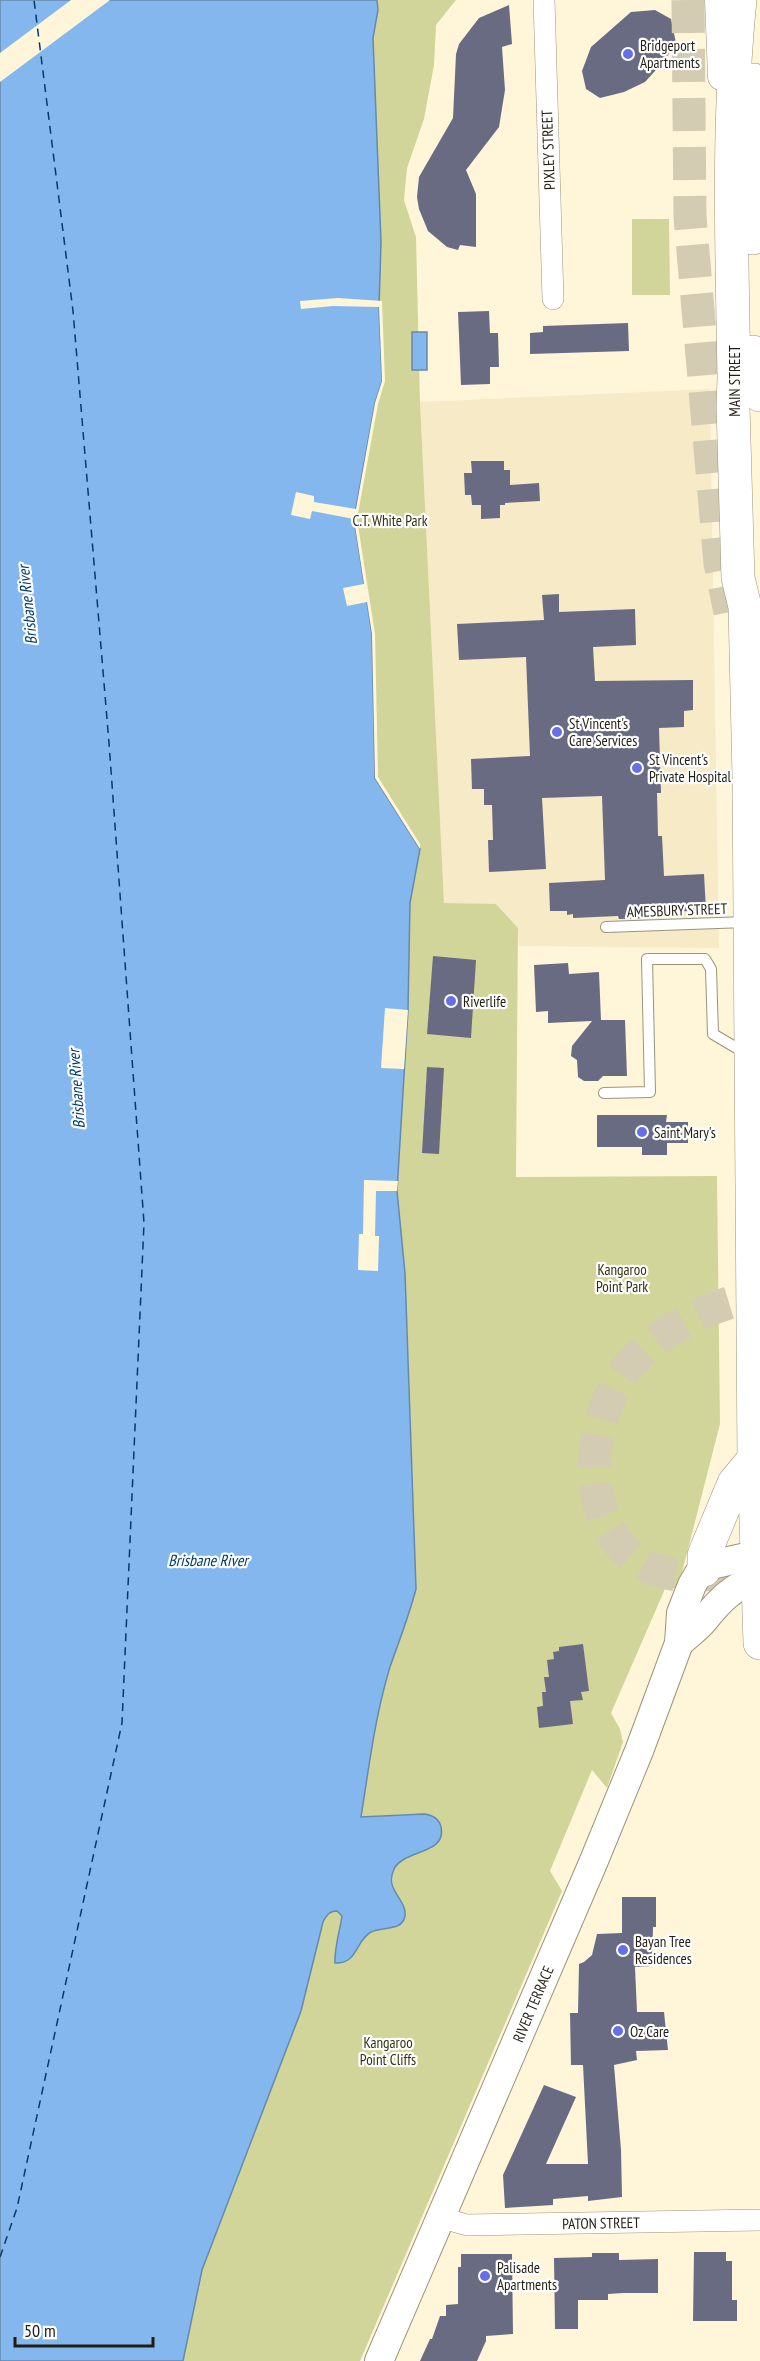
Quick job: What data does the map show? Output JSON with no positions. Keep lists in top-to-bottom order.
{
  "streets": {
    "main road": ["MAIN STREET", "RIVER TERRACE"],
    "street": ["PIXLEY STREET", "PATON STREET"],
    "lane": ["AMESBURY STREET"]
  },
  "crossings": [
    ["MAIN STREET", "AMESBURY STREET"],
    ["MAIN STREET", "RIVER TERRACE"],
    ["RIVER TERRACE", "PATON STREET"]
  ],
  "water": ["Brisbane River"],
  "parks": ["C.T. White Park", "Kangaroo Point Park", "Kangaroo Point Cliffs"],
  "places": [
    "Bridgeport Apartments",
    "St Vincent's Care Services",
    "St Vincent's Private Hospital",
    "Riverlife",
    "Saint Mary's",
    "Bayan Tree Residences",
    "Oz Care",
    "Palisade Apartments"
  ],
  "scale_bar": "50 m"
}
